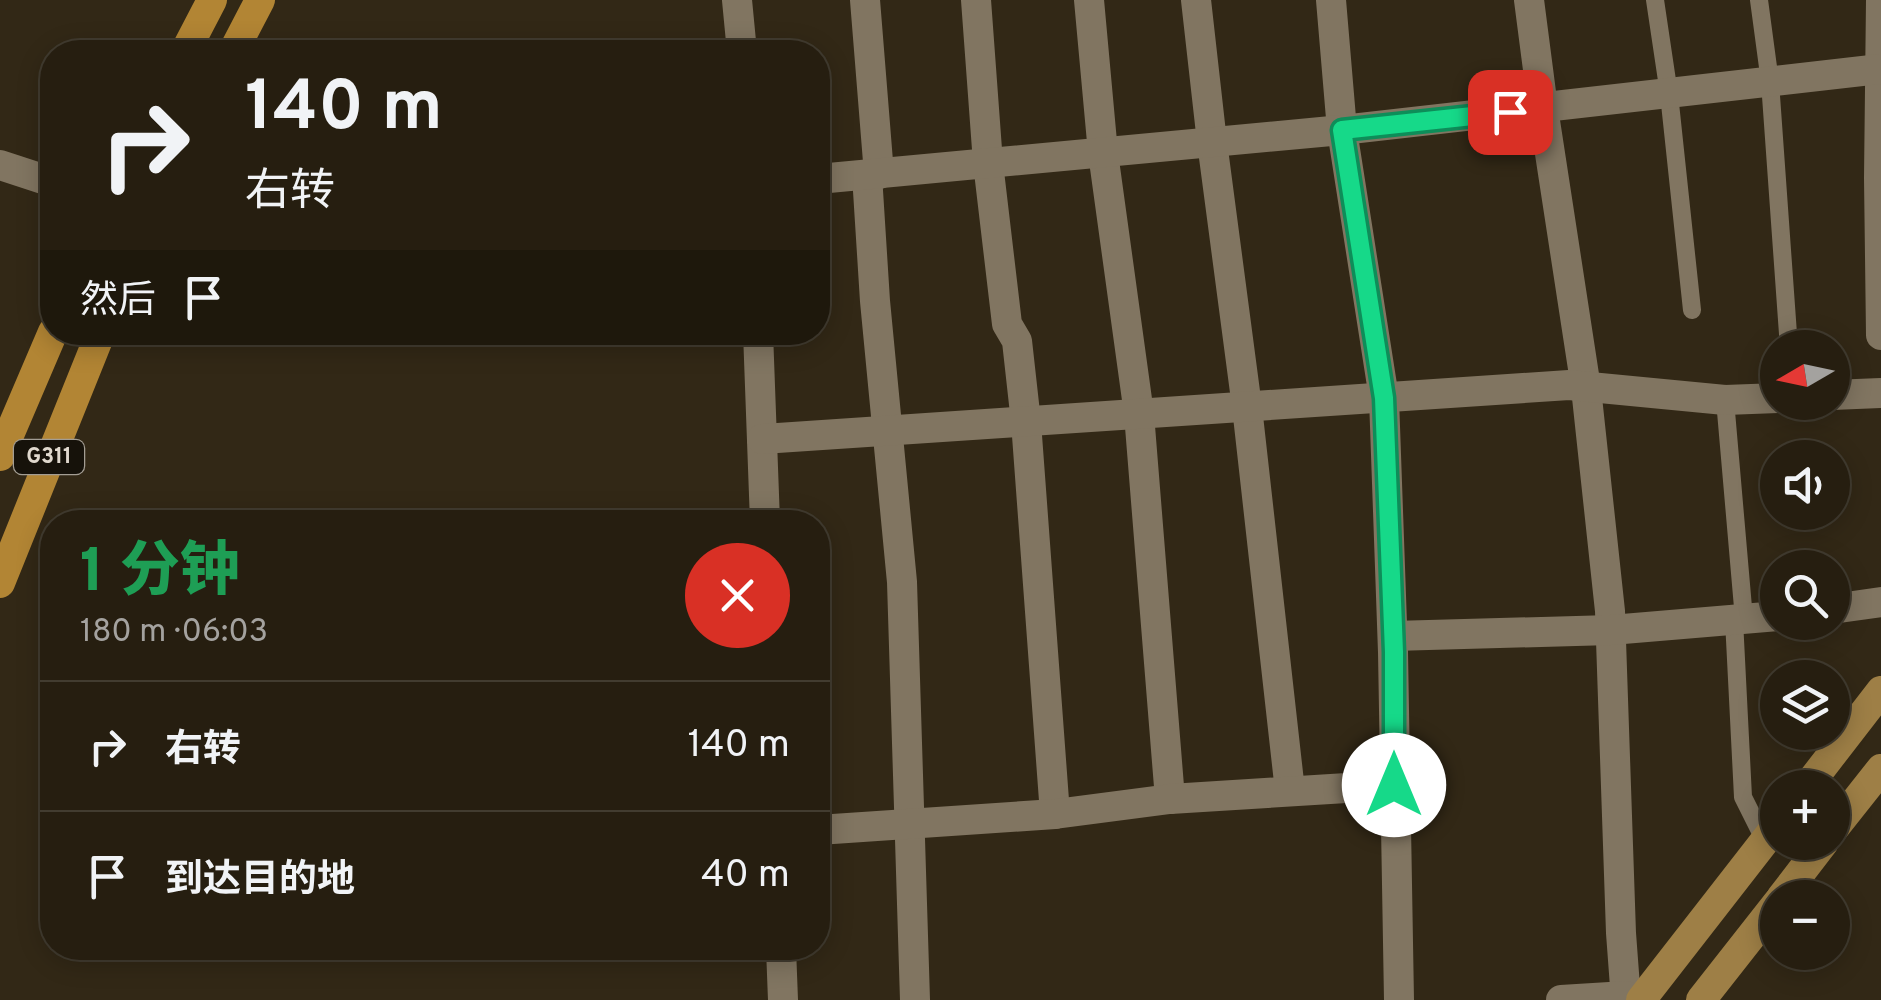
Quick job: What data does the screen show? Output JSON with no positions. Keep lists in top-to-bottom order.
{
  "streets": {
    "highway": ["G311"]
  },
  "north": "left",
  "page": {
    "turn": ["140 m", "右转"],
    "then": "然后",
    "map_buttons": ["+", "−"],
    "heading": ["1 分钟", "180 m · 06:03"],
    "list": [
      {
        "name": "右转",
        "value": "140 m"
      },
      {
        "name": "到达目的地",
        "value": "40 m"
      }
    ]
  }
}
